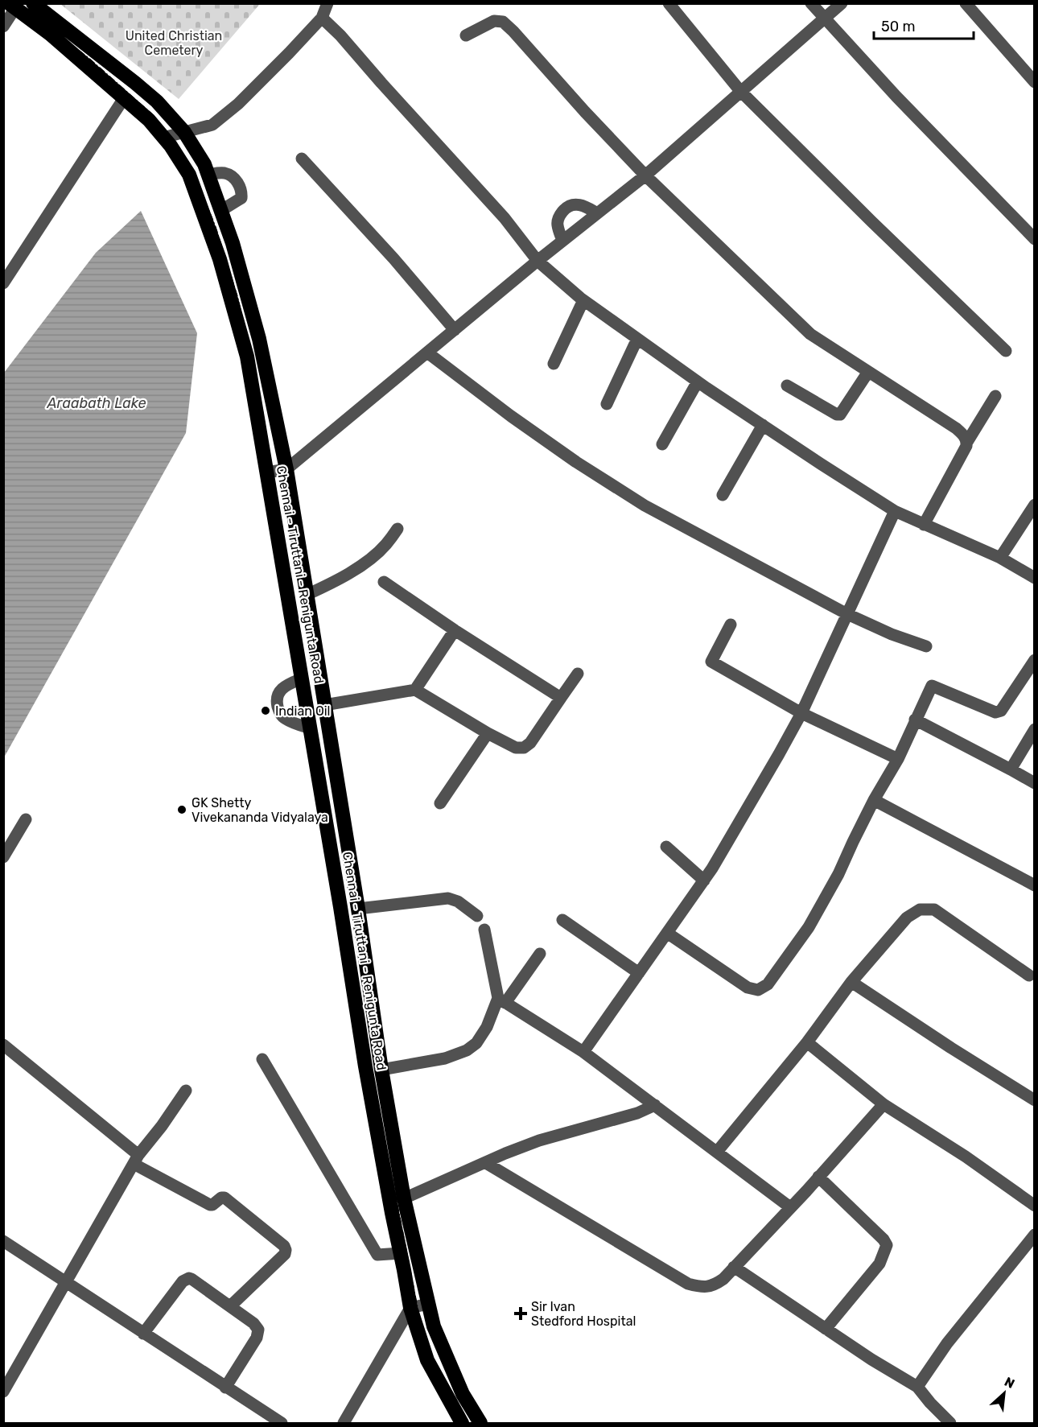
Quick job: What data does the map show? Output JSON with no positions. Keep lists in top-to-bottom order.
{
  "streets": {
    "highway": ["Chennai - Tiruttani - Renigunta Road"]
  },
  "water": ["Araabath Lake"],
  "parks": ["United Christian Cemetery"],
  "places": {
    "other": ["Indian Oil", "GK Shetty Vivekananda Vidyalaya"],
    "health": ["Sir Ivan Stedford Hospital"]
  },
  "scale_bar": "50 m",
  "north": "top right"
}
